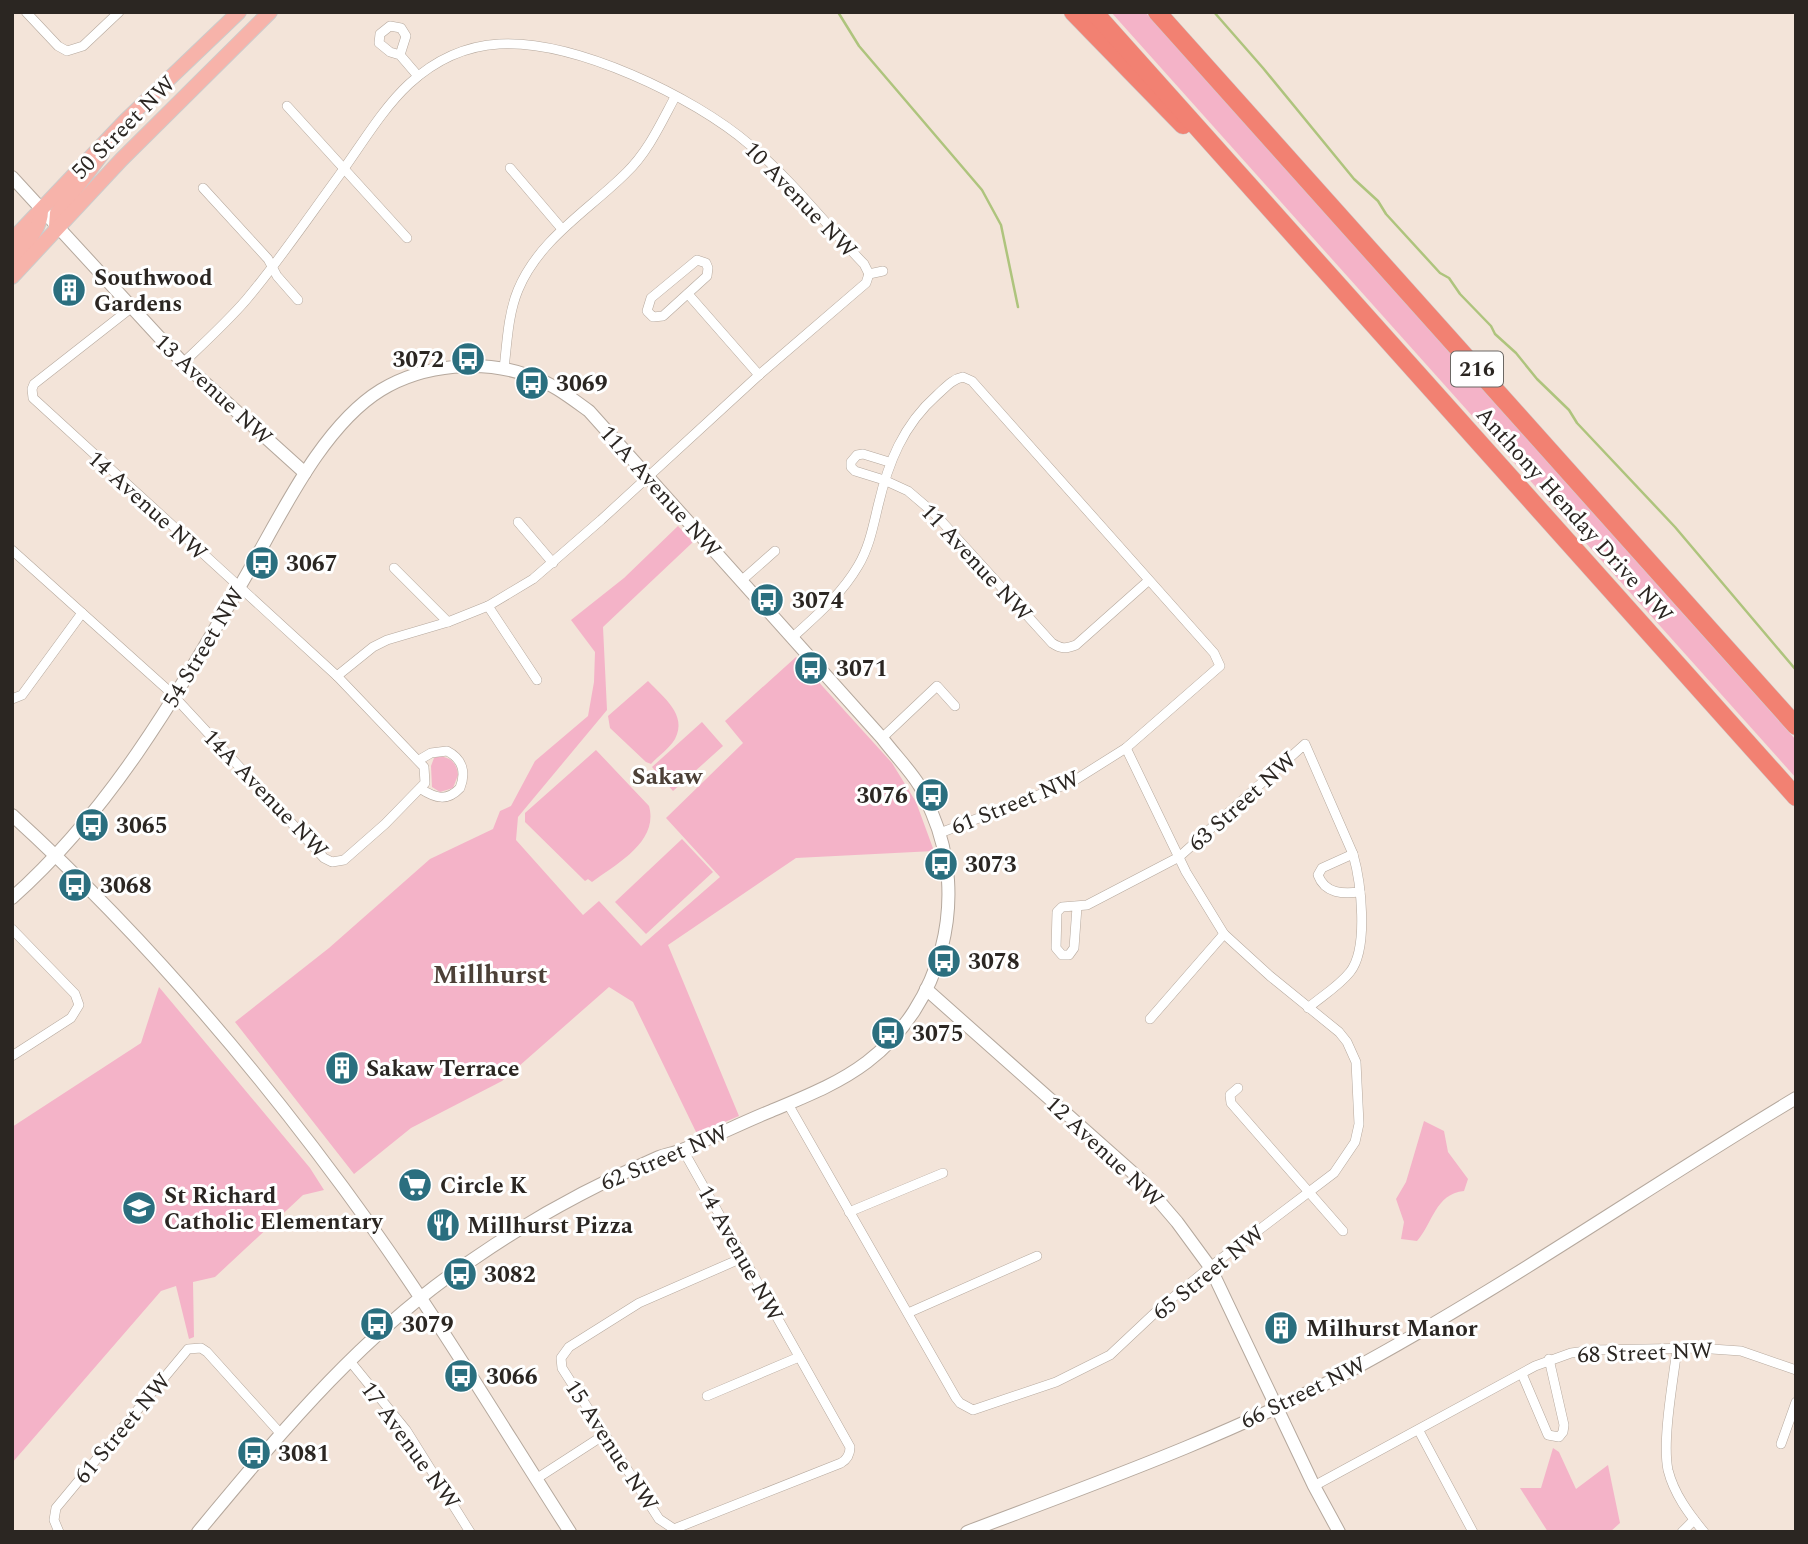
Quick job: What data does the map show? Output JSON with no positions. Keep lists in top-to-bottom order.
{
  "streets": {
    "highway": ["216", "Anthony Henday Drive NW"],
    "main road": ["50 Street NW"],
    "street": [
      "10 Avenue NW",
      "13 Avenue NW",
      "11A Avenue NW",
      "14 Avenue NW",
      "11 Avenue NW",
      "54 Street NW",
      "14A Avenue NW",
      "63 Street NW",
      "61 Street NW",
      "12 Avenue NW",
      "62 Street NW",
      "65 Street NW",
      "68 Street NW",
      "66 Street NW",
      "17 Avenue NW",
      "15 Avenue NW"
    ]
  },
  "crossings": [
    ["50 Street NW", "13 Avenue NW"],
    ["10 Avenue NW", "13 Avenue NW"],
    ["13 Avenue NW", "14 Avenue NW"],
    ["13 Avenue NW", "54 Street NW"],
    ["11A Avenue NW", "54 Street NW"],
    ["11A Avenue NW", "61 Street NW"],
    ["11A Avenue NW", "62 Street NW"],
    ["14 Avenue NW", "54 Street NW"],
    ["14 Avenue NW", "14A Avenue NW"],
    ["14 Avenue NW", "62 Street NW"],
    ["14 Avenue NW", "15 Avenue NW"],
    ["11 Avenue NW", "61 Street NW"],
    ["54 Street NW", "14A Avenue NW"],
    ["61 Street NW", "62 Street NW"],
    ["12 Avenue NW", "62 Street NW"],
    ["12 Avenue NW", "65 Street NW"],
    ["12 Avenue NW", "68 Street NW"],
    ["12 Avenue NW", "66 Street NW"],
    ["62 Street NW", "17 Avenue NW"]
  ],
  "districts": ["Sakaw", "Millhurst"],
  "places": {
    "building": ["Southwood Gardens", "Sakaw Terrace", "Milhurst Manor"],
    "bus stop": [
      "3072",
      "3069",
      "3067",
      "3074",
      "3071",
      "3076",
      "3065",
      "3073",
      "3068",
      "3078",
      "3075",
      "3082",
      "3079",
      "3066",
      "3081"
    ],
    "supermarket": ["Circle K"],
    "school or university": ["St Richard Catholic Elementary"],
    "restaurant": ["Millhurst Pizza"]
  }
}
